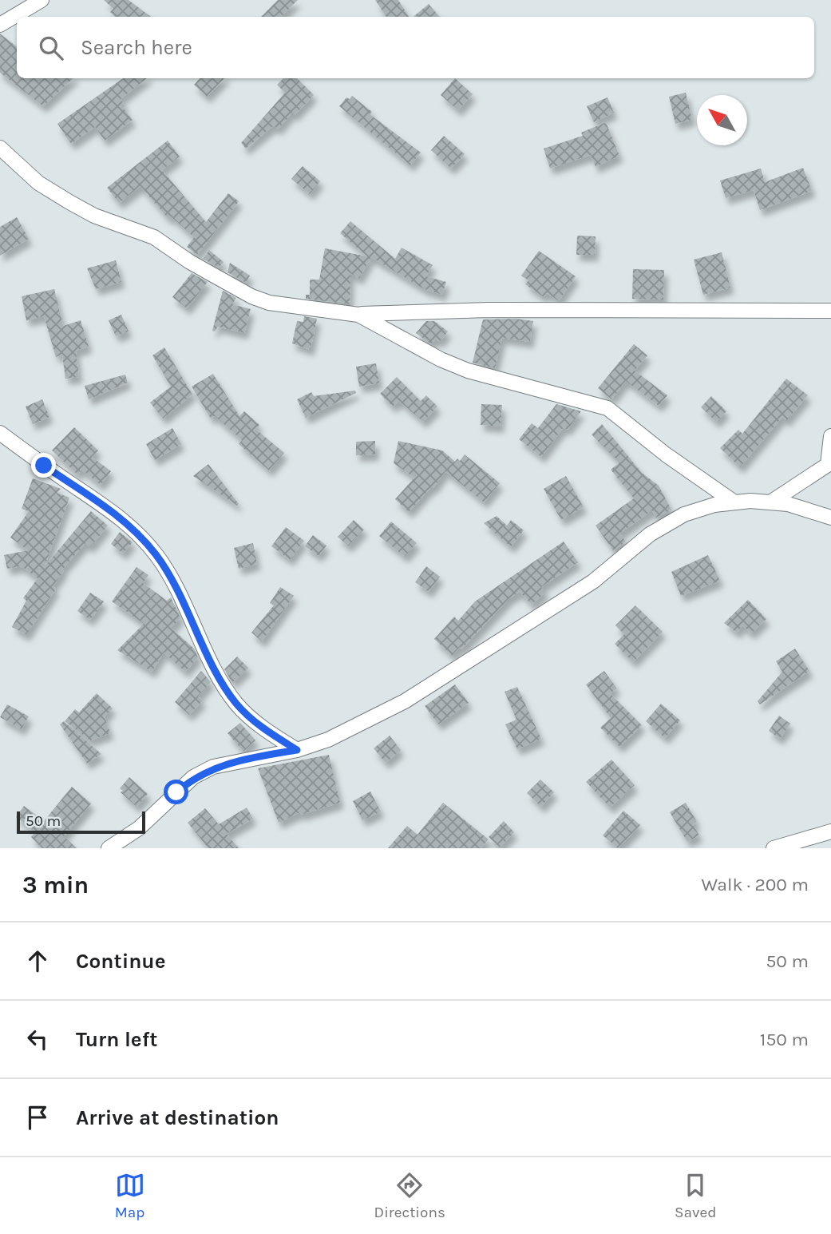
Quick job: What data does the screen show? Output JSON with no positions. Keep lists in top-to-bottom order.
{
  "scale_bar": "50 m",
  "north": "top left",
  "page": {
    "search": "Search here",
    "scale": "50 m",
    "heading": ["3 min", "Walk · 200 m"],
    "list": [
      ["Continue", "50 m"],
      ["Turn left", "150 m"],
      "Arrive at destination"
    ],
    "nav": ["Map", "Directions", "Saved"]
  }
}
